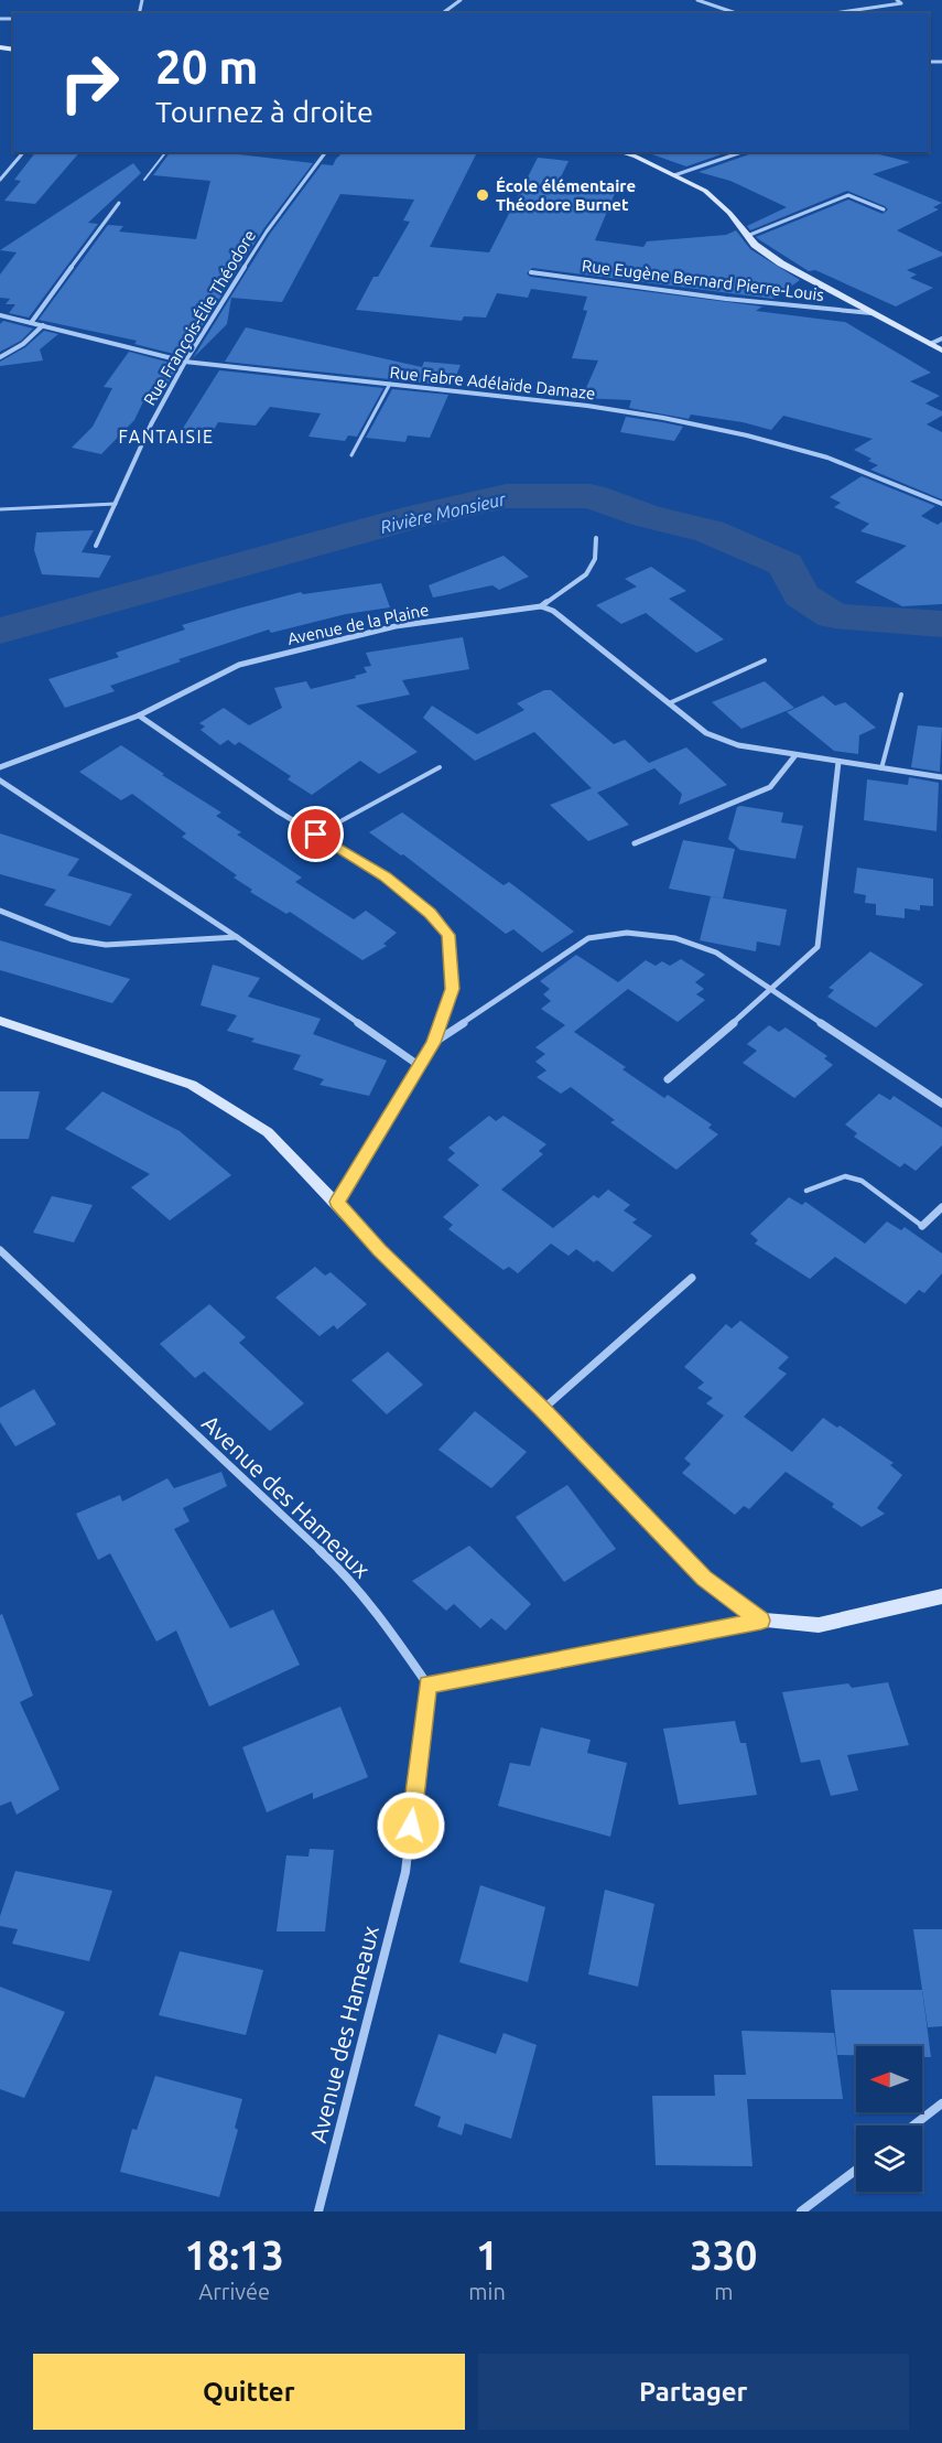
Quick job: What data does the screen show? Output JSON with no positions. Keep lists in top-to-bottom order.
{
  "streets": {
    "street": [
      "Rue Eugène Bernard Pierre-Louis",
      "Rue François-Élie Théodore",
      "Rue Fabre Adélaïde Damaze",
      "Avenue de la Plaine",
      "Avenue des Hameaux"
    ]
  },
  "crossings": [
    ["Rue François-Élie Théodore", "Rue Fabre Adélaïde Damaze"]
  ],
  "districts": ["FANTAISIE"],
  "water": ["Rivière Monsieur"],
  "places": ["École élémentaire Théodore Burnet"],
  "north": "left",
  "page": {
    "turn": ["20 m", "Tournez à droite"],
    "eta": [
      "18:13",
      "Arrivée",
      "1",
      "min",
      "330",
      "m"
    ],
    "buttons": ["Quitter", "Partager"]
  }
}
